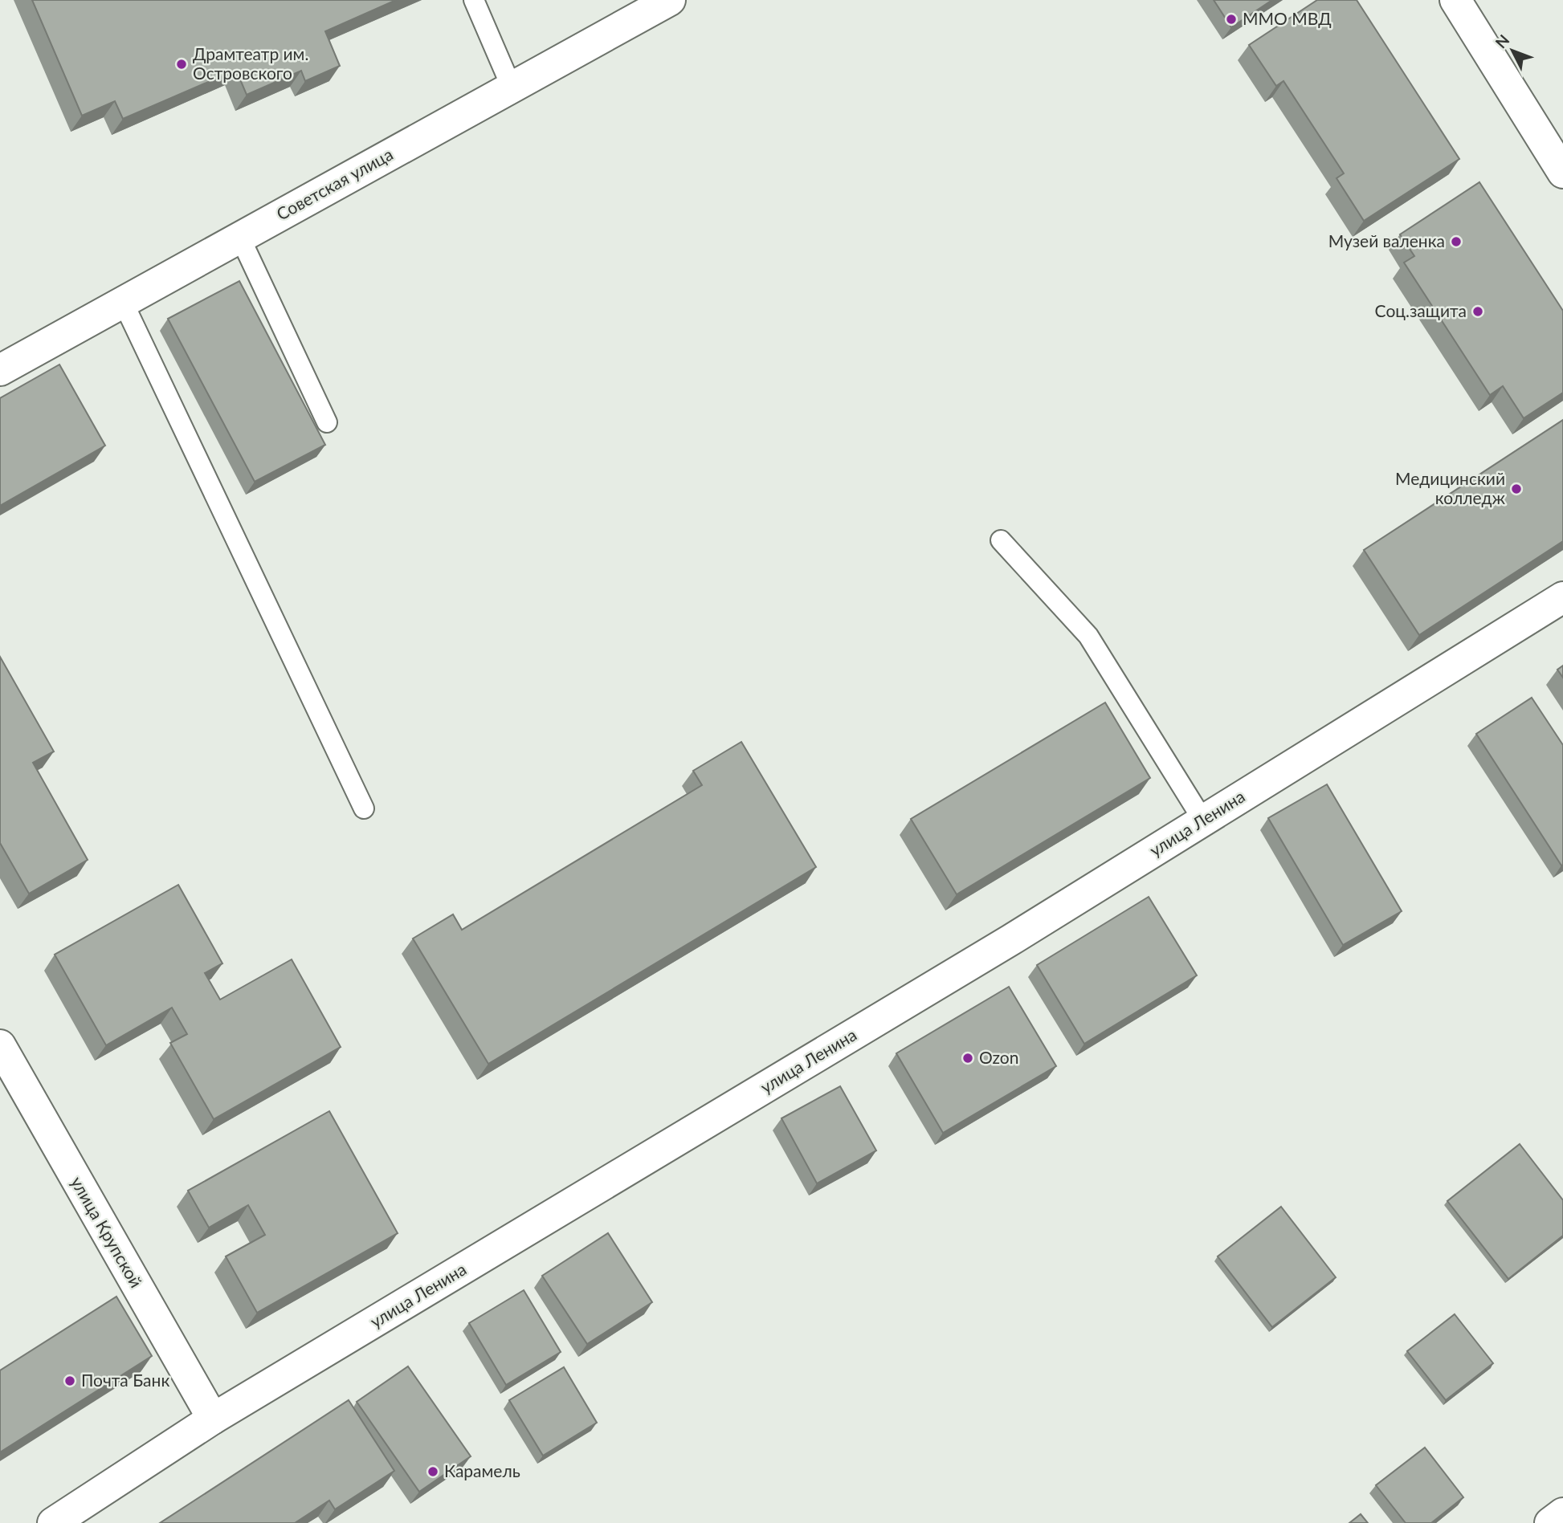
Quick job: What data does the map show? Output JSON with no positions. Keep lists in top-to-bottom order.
{
  "streets": {
    "street": ["Советская улица", "улица Ленина", "улица Крупской"]
  },
  "crossings": [
    ["улица Ленина", "улица Крупской"]
  ],
  "places": [
    "ММО МВД",
    "Драмтеатр им. Островского",
    "Музей валенка",
    "Соц.защита",
    "Медицинский колледж",
    "Ozon",
    "Почта Банк",
    "Карамель"
  ],
  "north": "top left"
}
